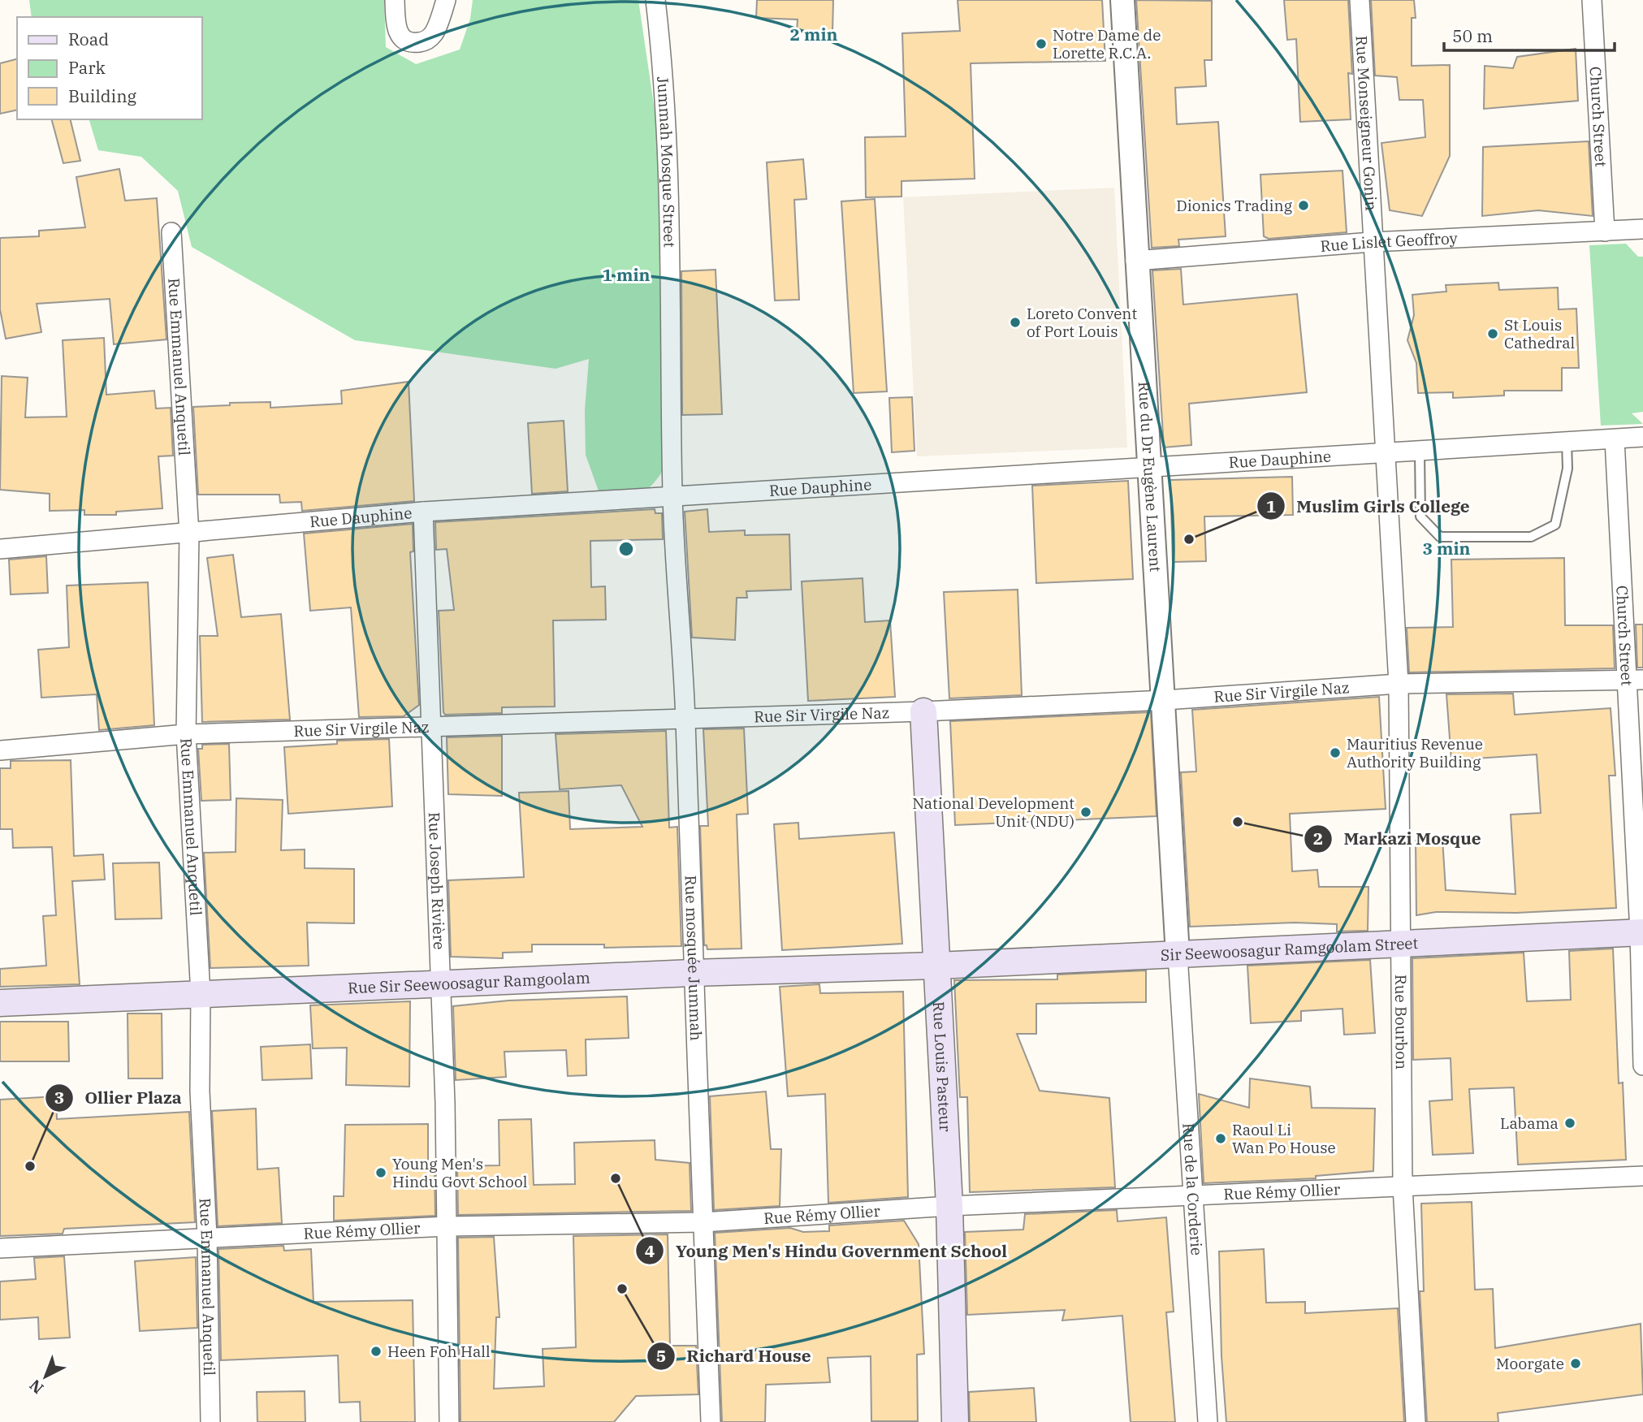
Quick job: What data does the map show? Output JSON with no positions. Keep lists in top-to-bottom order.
{
  "streets": {
    "main road": ["Sir Seewoosagur Ramgoolam Street", "Rue Sir Seewoosagur Ramgoolam", "Rue Louis Pasteur"],
    "street": [
      "Church Street",
      "Rue Monseigneur Gonin",
      "Jummah Mosque Street",
      "Rue Lislet Geoffroy",
      "Rue Emmanuel Anquetil",
      "Rue Dauphine",
      "Rue du Dr Eugène Laurent",
      "Rue Sir Virgile Naz",
      "Rue Joseph Rivière",
      "Rue mosquée Jummah",
      "Rue Bourbon",
      "Rue de la Corderie",
      "Rue Rémy Ollier"
    ]
  },
  "crossings": [
    ["Church Street", "Rue Lislet Geoffroy"],
    ["Church Street", "Rue Dauphine"],
    ["Church Street", "Rue Sir Virgile Naz"],
    ["Church Street", "Sir Seewoosagur Ramgoolam Street"],
    ["Rue Monseigneur Gonin", "Rue Lislet Geoffroy"],
    ["Rue Monseigneur Gonin", "Rue Dauphine"],
    ["Rue Monseigneur Gonin", "Rue Bourbon"],
    ["Jummah Mosque Street", "Rue Dauphine"],
    ["Jummah Mosque Street", "Rue mosquée Jummah"],
    ["Rue Lislet Geoffroy", "Rue du Dr Eugène Laurent"],
    ["Rue Emmanuel Anquetil", "Rue Dauphine"],
    ["Rue Emmanuel Anquetil", "Rue Sir Virgile Naz"],
    ["Rue Emmanuel Anquetil", "Rue Sir Seewoosagur Ramgoolam"],
    ["Rue Emmanuel Anquetil", "Rue Rémy Ollier"],
    ["Rue Dauphine", "Rue du Dr Eugène Laurent"],
    ["Rue Dauphine", "Rue Joseph Rivière"],
    ["Rue Dauphine", "Rue mosquée Jummah"],
    ["Rue Dauphine", "Rue Bourbon"],
    ["Rue du Dr Eugène Laurent", "Rue Sir Virgile Naz"],
    ["Rue du Dr Eugène Laurent", "Sir Seewoosagur Ramgoolam Street"],
    ["Rue du Dr Eugène Laurent", "Rue de la Corderie"],
    ["Rue Sir Virgile Naz", "Rue Joseph Rivière"],
    ["Rue Sir Virgile Naz", "Rue mosquée Jummah"],
    ["Rue Sir Virgile Naz", "Rue Bourbon"],
    ["Rue Sir Virgile Naz", "Rue Louis Pasteur"],
    ["Rue Joseph Rivière", "Rue Sir Seewoosagur Ramgoolam"],
    ["Rue Joseph Rivière", "Rue Rémy Ollier"],
    ["Sir Seewoosagur Ramgoolam Street", "Rue Sir Seewoosagur Ramgoolam"],
    ["Sir Seewoosagur Ramgoolam Street", "Rue Bourbon"],
    ["Sir Seewoosagur Ramgoolam Street", "Rue Louis Pasteur"],
    ["Sir Seewoosagur Ramgoolam Street", "Rue de la Corderie"],
    ["Rue mosquée Jummah", "Rue Sir Seewoosagur Ramgoolam"],
    ["Rue mosquée Jummah", "Rue Rémy Ollier"],
    ["Rue Sir Seewoosagur Ramgoolam", "Rue Louis Pasteur"],
    ["Rue Bourbon", "Rue Rémy Ollier"],
    ["Rue Louis Pasteur", "Rue Rémy Ollier"],
    ["Rue de la Corderie", "Rue Rémy Ollier"]
  ],
  "places": [
    "Notre Dame de Lorette R.C.A.",
    "Dionics Trading",
    "Loreto Convent of Port Louis",
    "St Louis Cathedral",
    "Muslim Girls College",
    "Mauritius Revenue Authority Building",
    "National Development Unit (NDU)",
    "Markazi Mosque",
    "Labama",
    "Raoul Li Wan Po House",
    "Ollier Plaza",
    "Young Men's Hindu Govt School",
    "Young Men's Hindu Government School",
    "Richard House",
    "Heen Foh Hall",
    "Moorgate"
  ],
  "legend": ["Road", "Park", "Building"],
  "scale_bar": "50 m",
  "north": "bottom left",
  "rings": ["2 min", "1 min", "3 min"]
}
